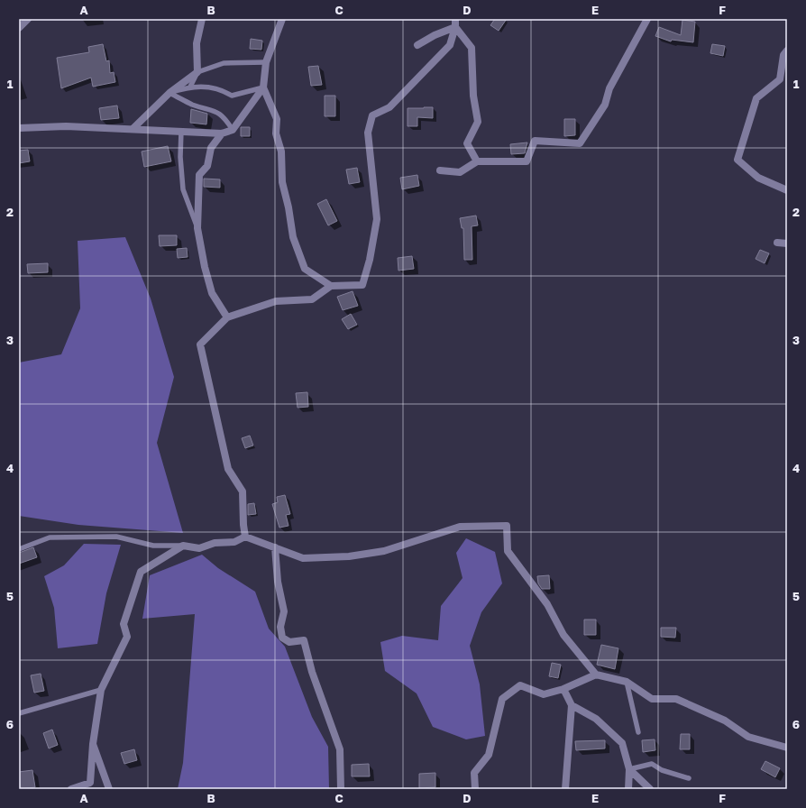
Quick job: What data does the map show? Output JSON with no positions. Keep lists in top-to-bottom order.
{
  "grid": {
    "columns": [
      "A",
      "B",
      "C",
      "D",
      "E",
      "F"
    ],
    "rows": [
      "1",
      "2",
      "3",
      "4",
      "5",
      "6"
    ]
  }
}
